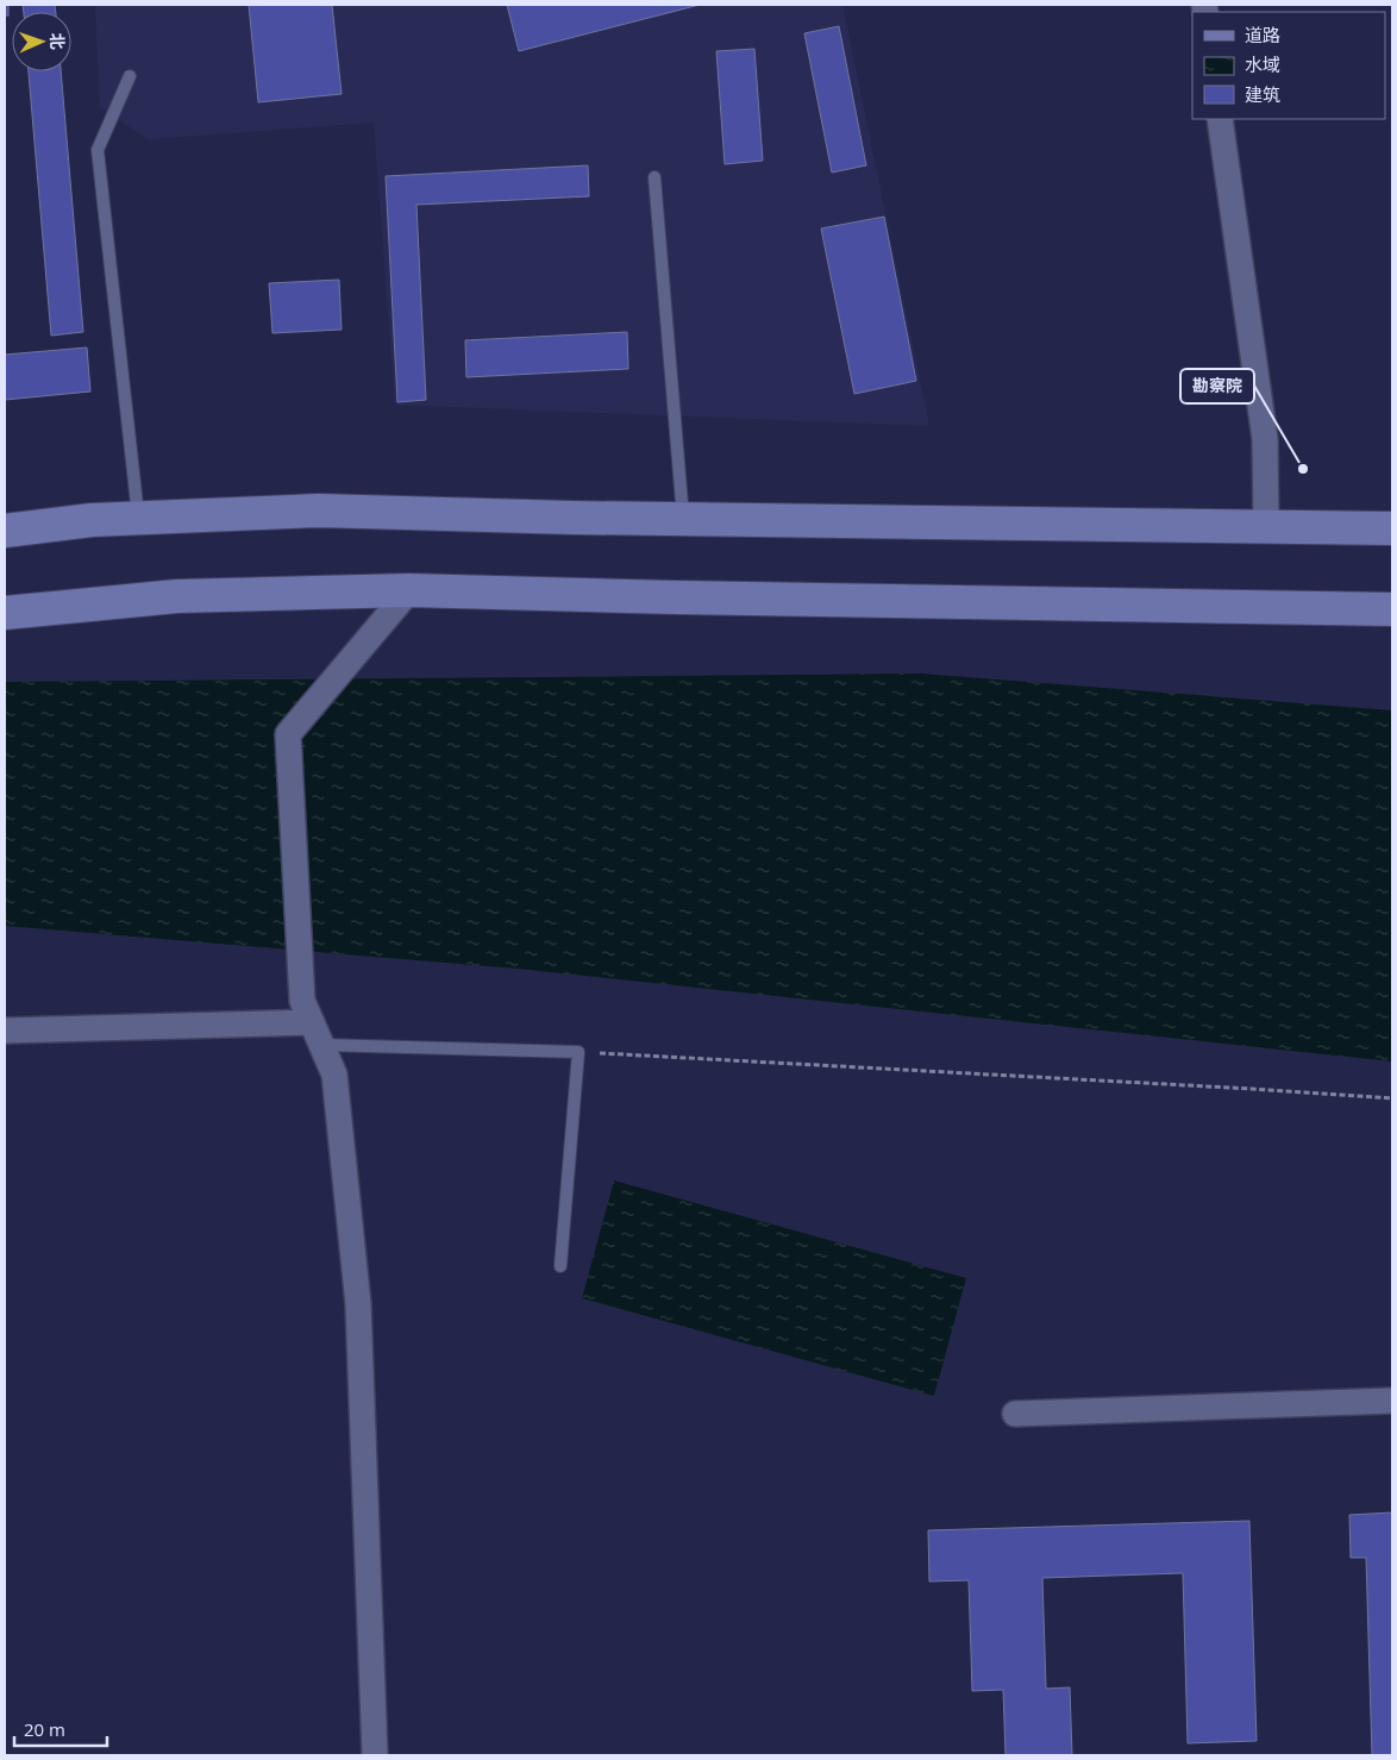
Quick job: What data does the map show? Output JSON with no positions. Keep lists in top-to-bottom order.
{
  "places": ["勘察院"],
  "legend": ["道路", "水域", "建筑"],
  "scale_bar": "20 m",
  "north": "right"
}
